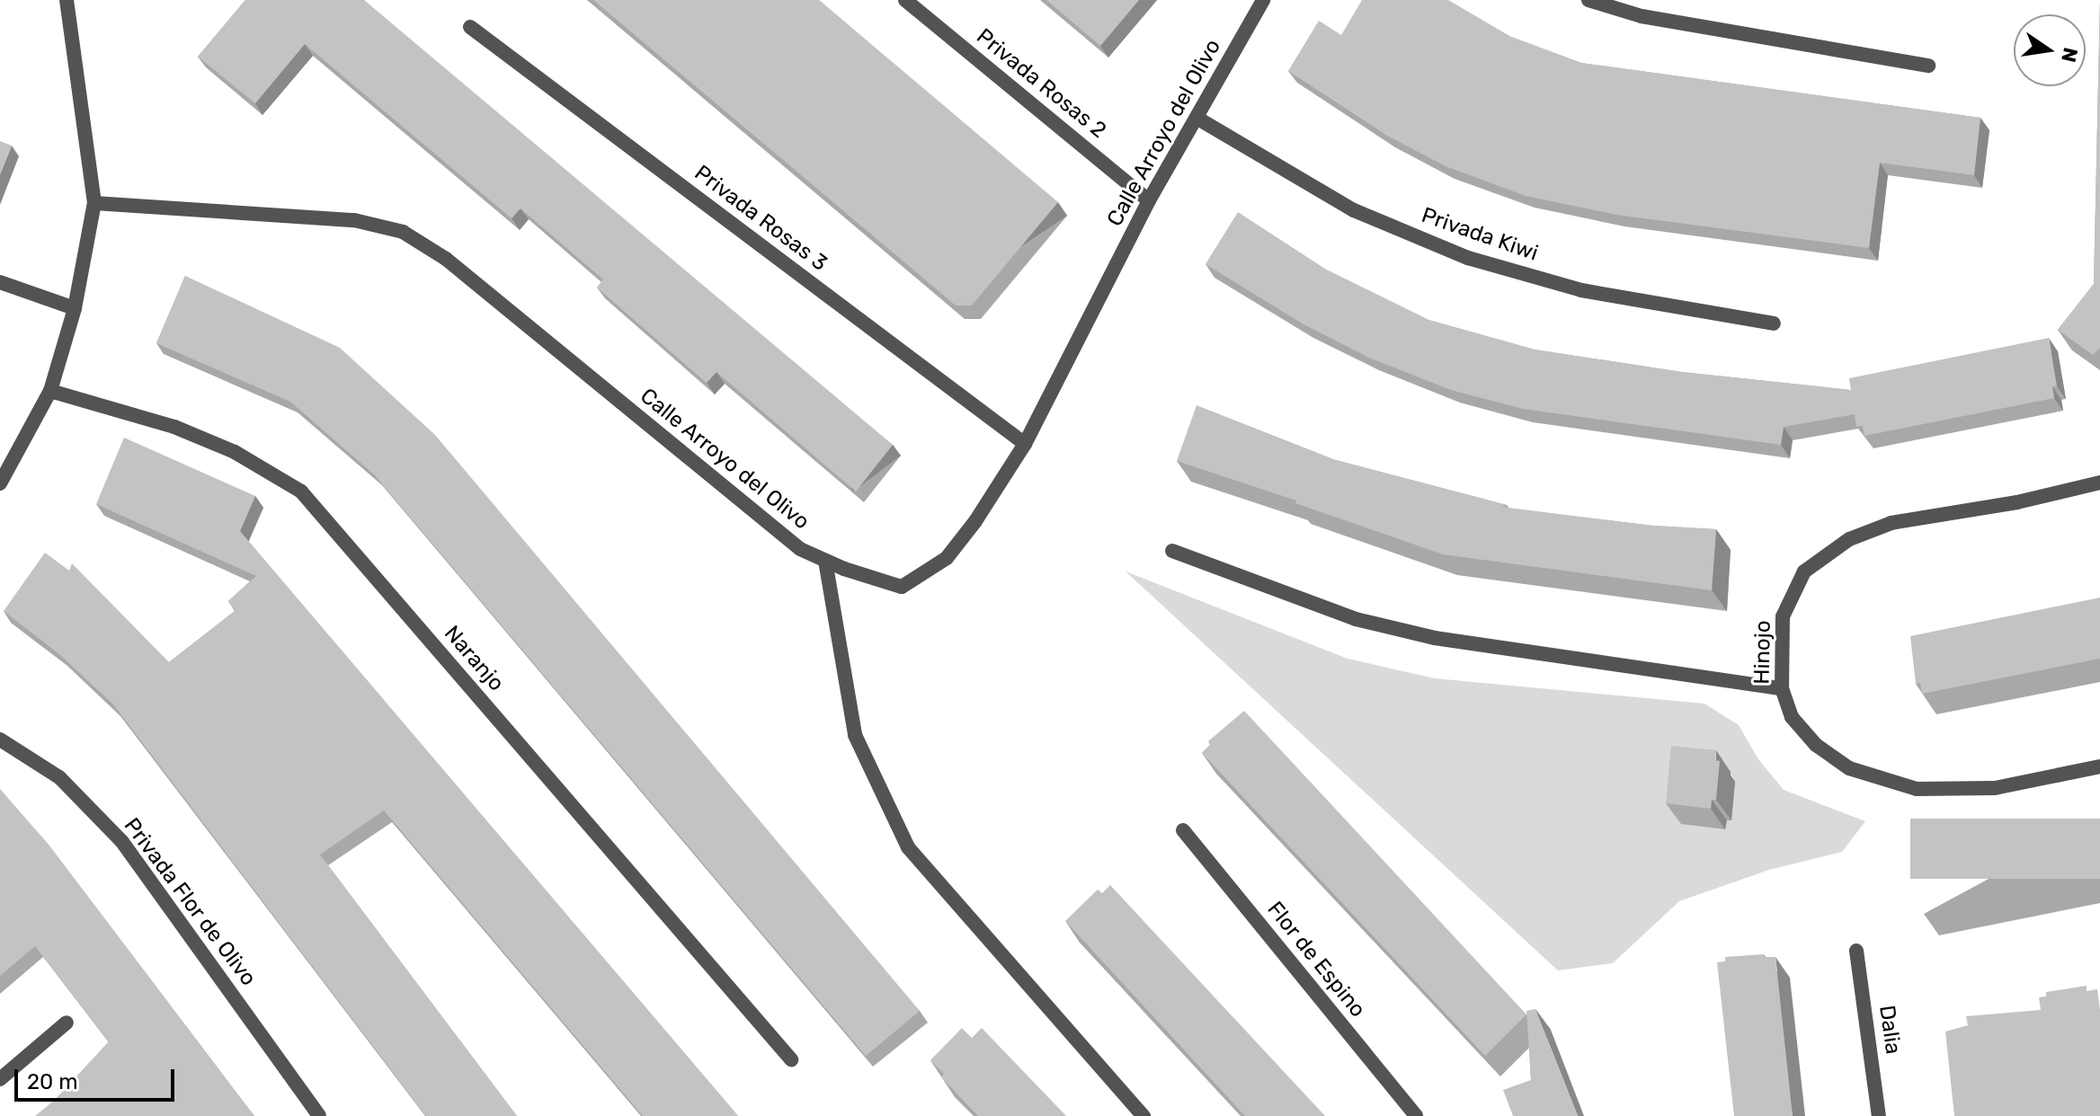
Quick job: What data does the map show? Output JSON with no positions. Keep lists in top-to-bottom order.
{
  "streets": {
    "street": [
      "Privada Rosas 2",
      "Calle Arroyo del Olivo",
      "Privada Rosas 3",
      "Privada Kiwi",
      "Hinojo",
      "Naranjo",
      "Privada Flor de Olivo",
      "Flor de Espino",
      "Dalia"
    ]
  },
  "crossings": [
    ["Privada Rosas 2", "Calle Arroyo del Olivo"],
    ["Calle Arroyo del Olivo", "Privada Rosas 3"],
    ["Calle Arroyo del Olivo", "Privada Kiwi"]
  ],
  "scale_bar": "20 m",
  "north": "right"
}
